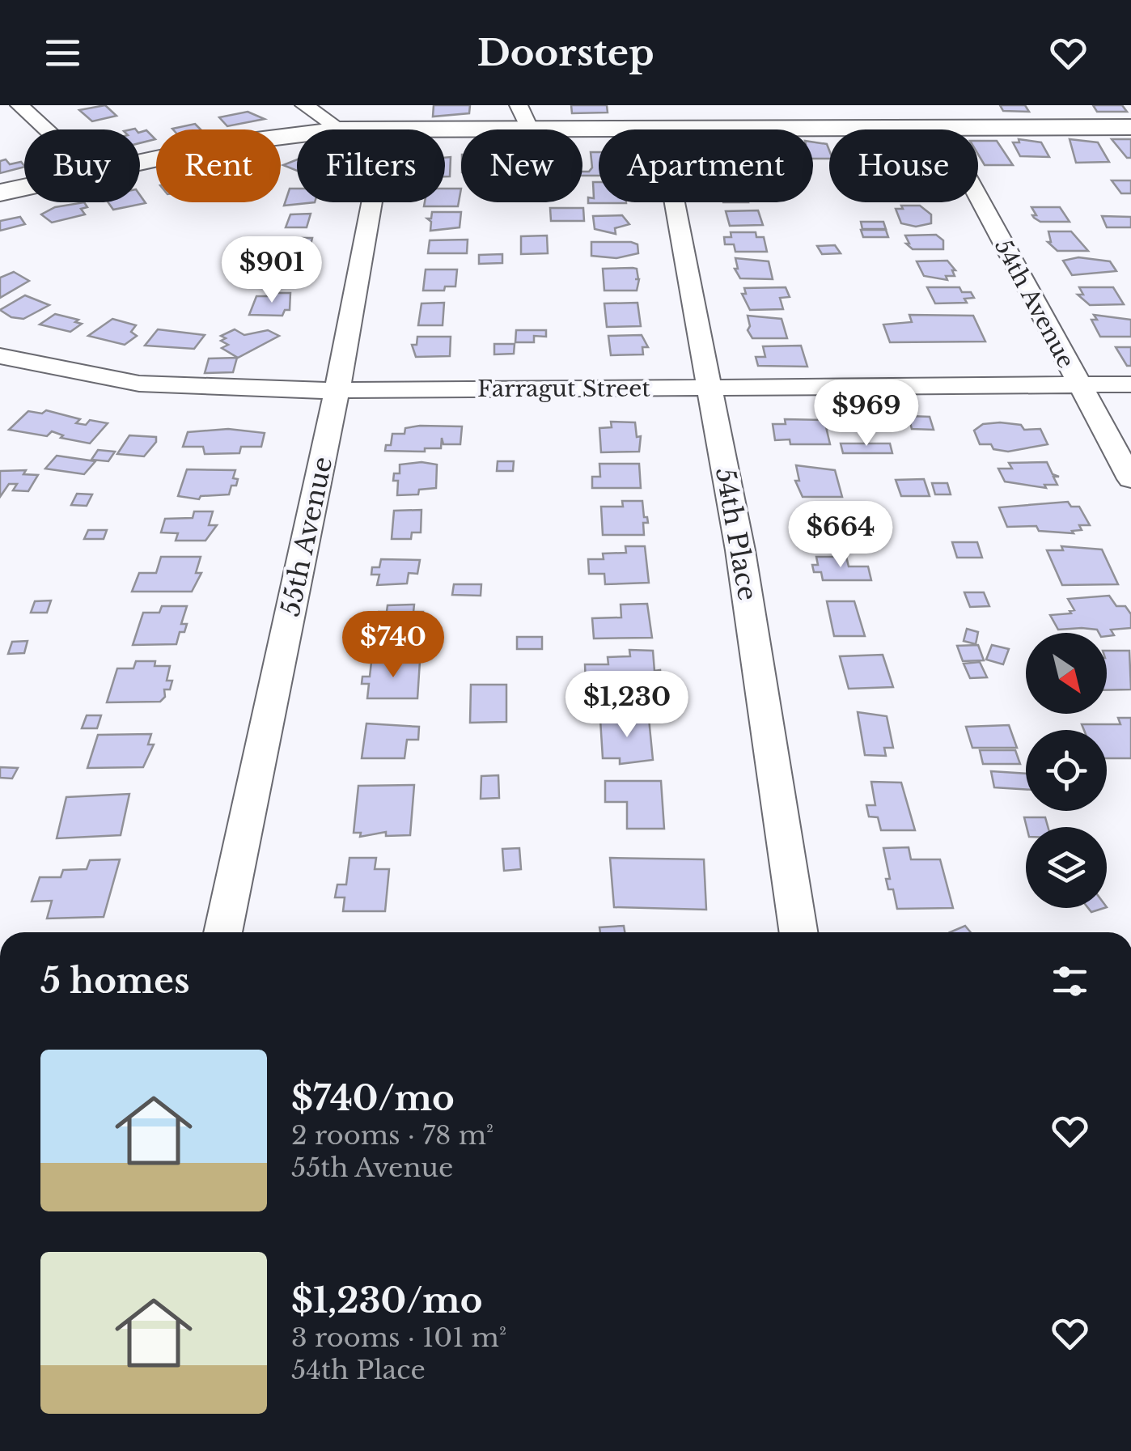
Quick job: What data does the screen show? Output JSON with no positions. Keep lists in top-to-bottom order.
{
  "streets": {
    "street": [
      "54th Avenue",
      "Farragut Street",
      "54th Place",
      "55th Avenue"
    ]
  },
  "crossings": [
    ["54th Avenue", "Farragut Street"],
    ["Farragut Street", "54th Place"],
    ["Farragut Street", "55th Avenue"]
  ],
  "north": "bottom right",
  "page": {
    "header": "Doorstep",
    "chip": [
      "Buy",
      "Rent",
      "Filters",
      "New",
      "Apartment",
      "House"
    ],
    "price": [
      "$901",
      "$969",
      "$664",
      "$740",
      "$1,230"
    ],
    "heading": "5 homes",
    "list": [
      {
        "name": "$740/mo",
        "note": "2 rooms · 78 m² · 55th Avenue"
      },
      {
        "name": "$1,230/mo",
        "note": "3 rooms · 101 m² · 54th Place"
      }
    ]
  }
}
